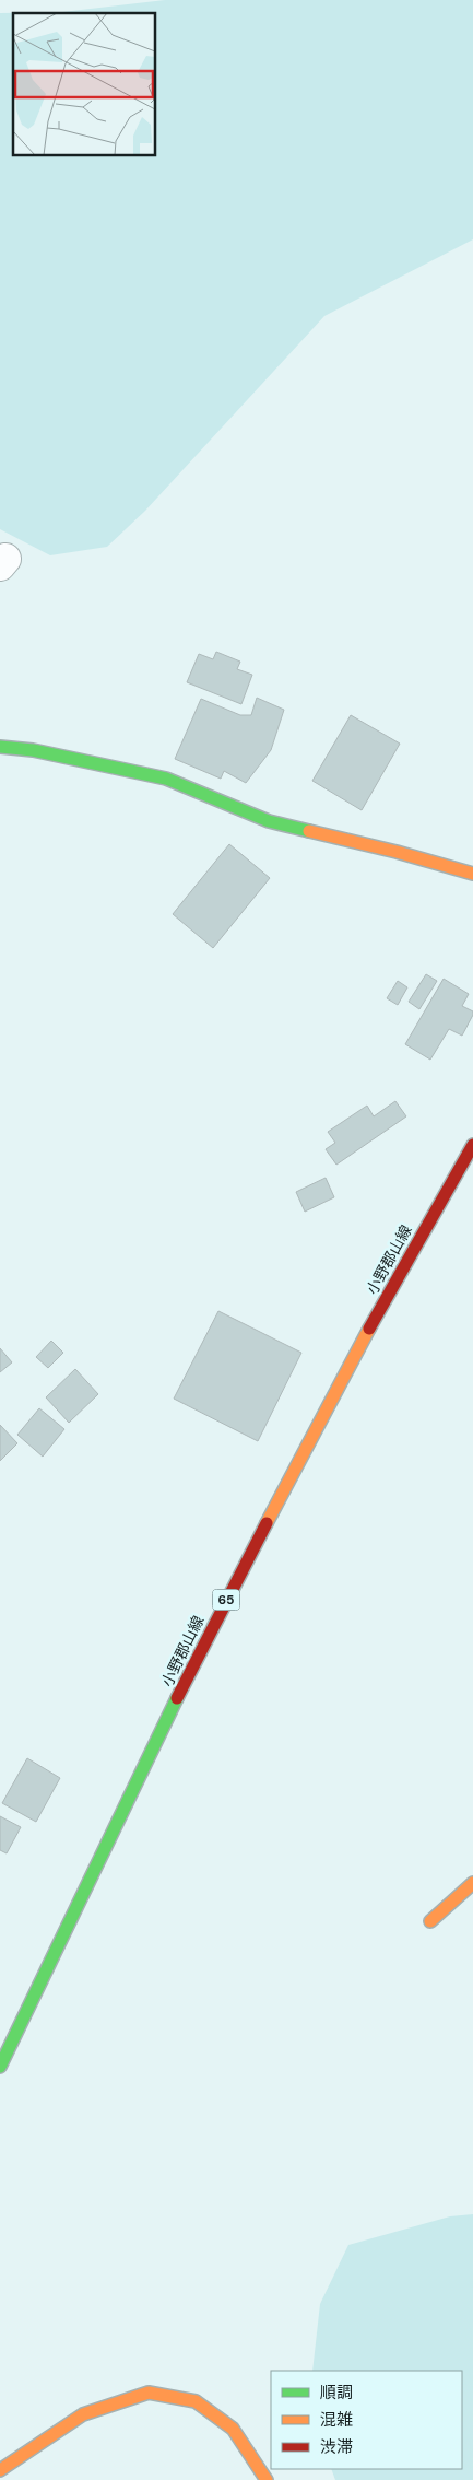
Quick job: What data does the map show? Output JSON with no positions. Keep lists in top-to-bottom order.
{
  "streets": {
    "main road": ["小野郡山線", "65"]
  },
  "legend": ["順調", "混雑", "渋滞"]
}
